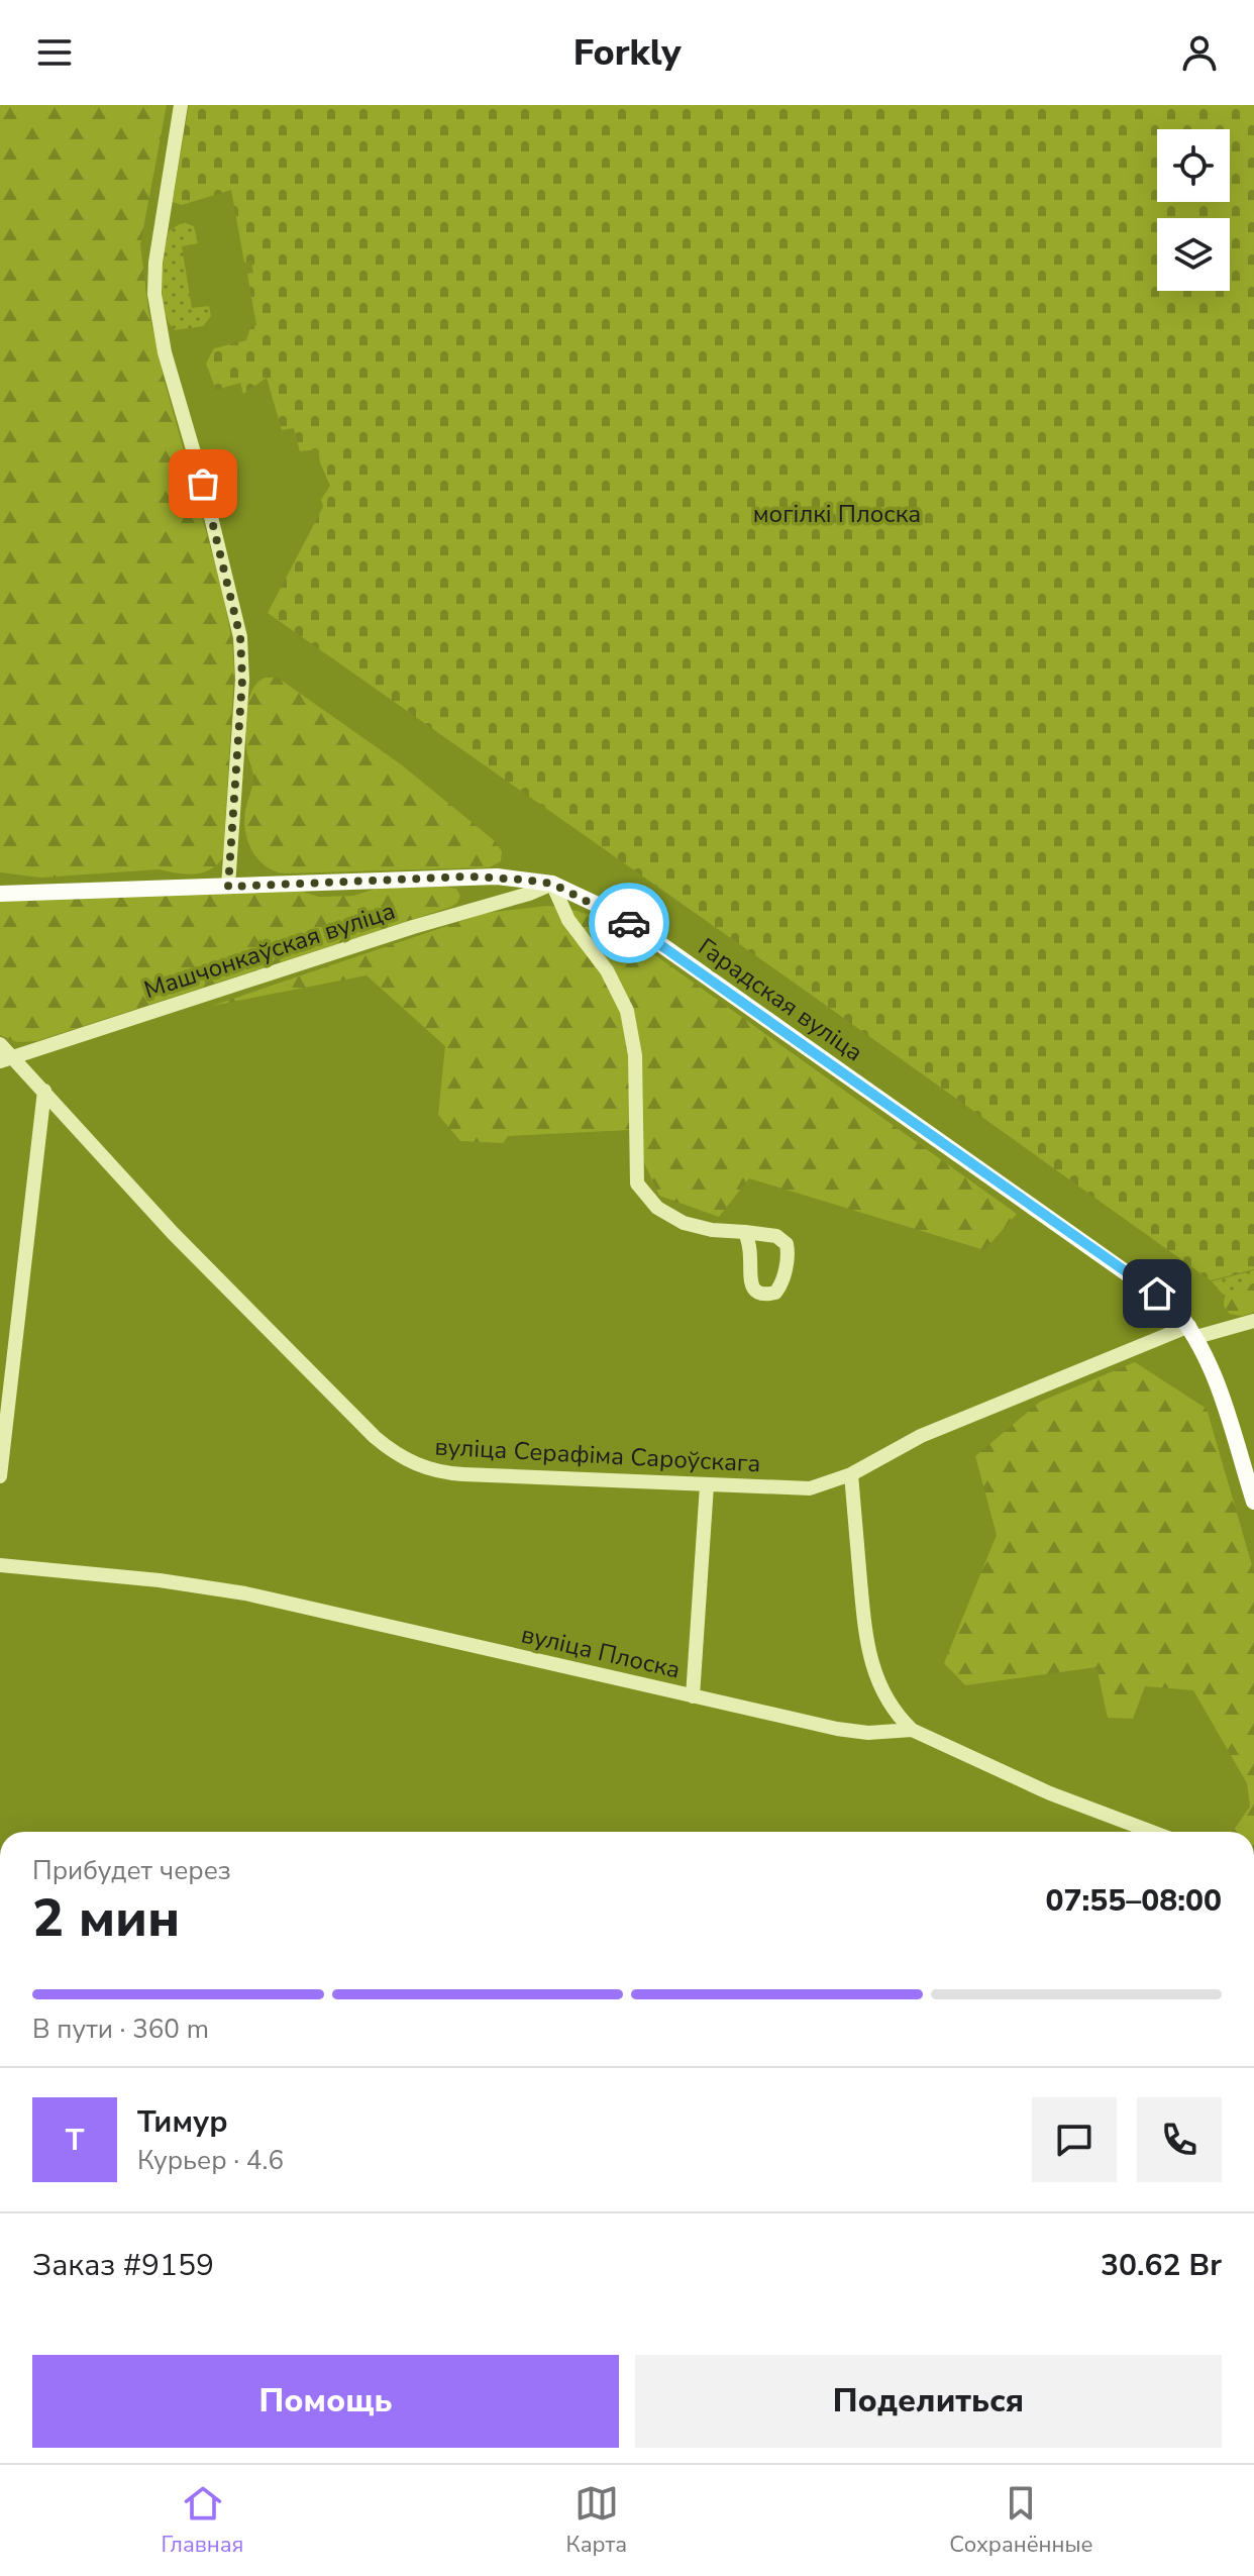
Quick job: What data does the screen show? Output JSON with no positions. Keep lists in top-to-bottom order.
{
  "streets": {
    "main road": ["Гарадская вуліца"],
    "street": ["Машчонкаўская вуліца", "вуліца Серафіма Сароўскага", "вуліца Плоска"]
  },
  "crossings": [
    ["Машчонкаўская вуліца", "Гарадская вуліца"],
    ["Машчонкаўская вуліца", "вуліца Серафіма Сароўскага"],
    ["Гарадская вуліца", "вуліца Серафіма Сароўскага"]
  ],
  "parks": ["могілкі Плоска"],
  "page": {
    "header": "Forkly",
    "heading": ["2 мин", "Прибудет через", "07:55–08:00"],
    "panel": [
      "Тимур",
      "Курьер · 4.6",
      "Заказ #9159",
      "30.62 Br"
    ],
    "bar": "В пути · 360 m",
    "round": "Т",
    "buttons": ["Помощь", "Поделиться"],
    "tabs": ["Главная", "Карта", "Сохранённые"]
  }
}
